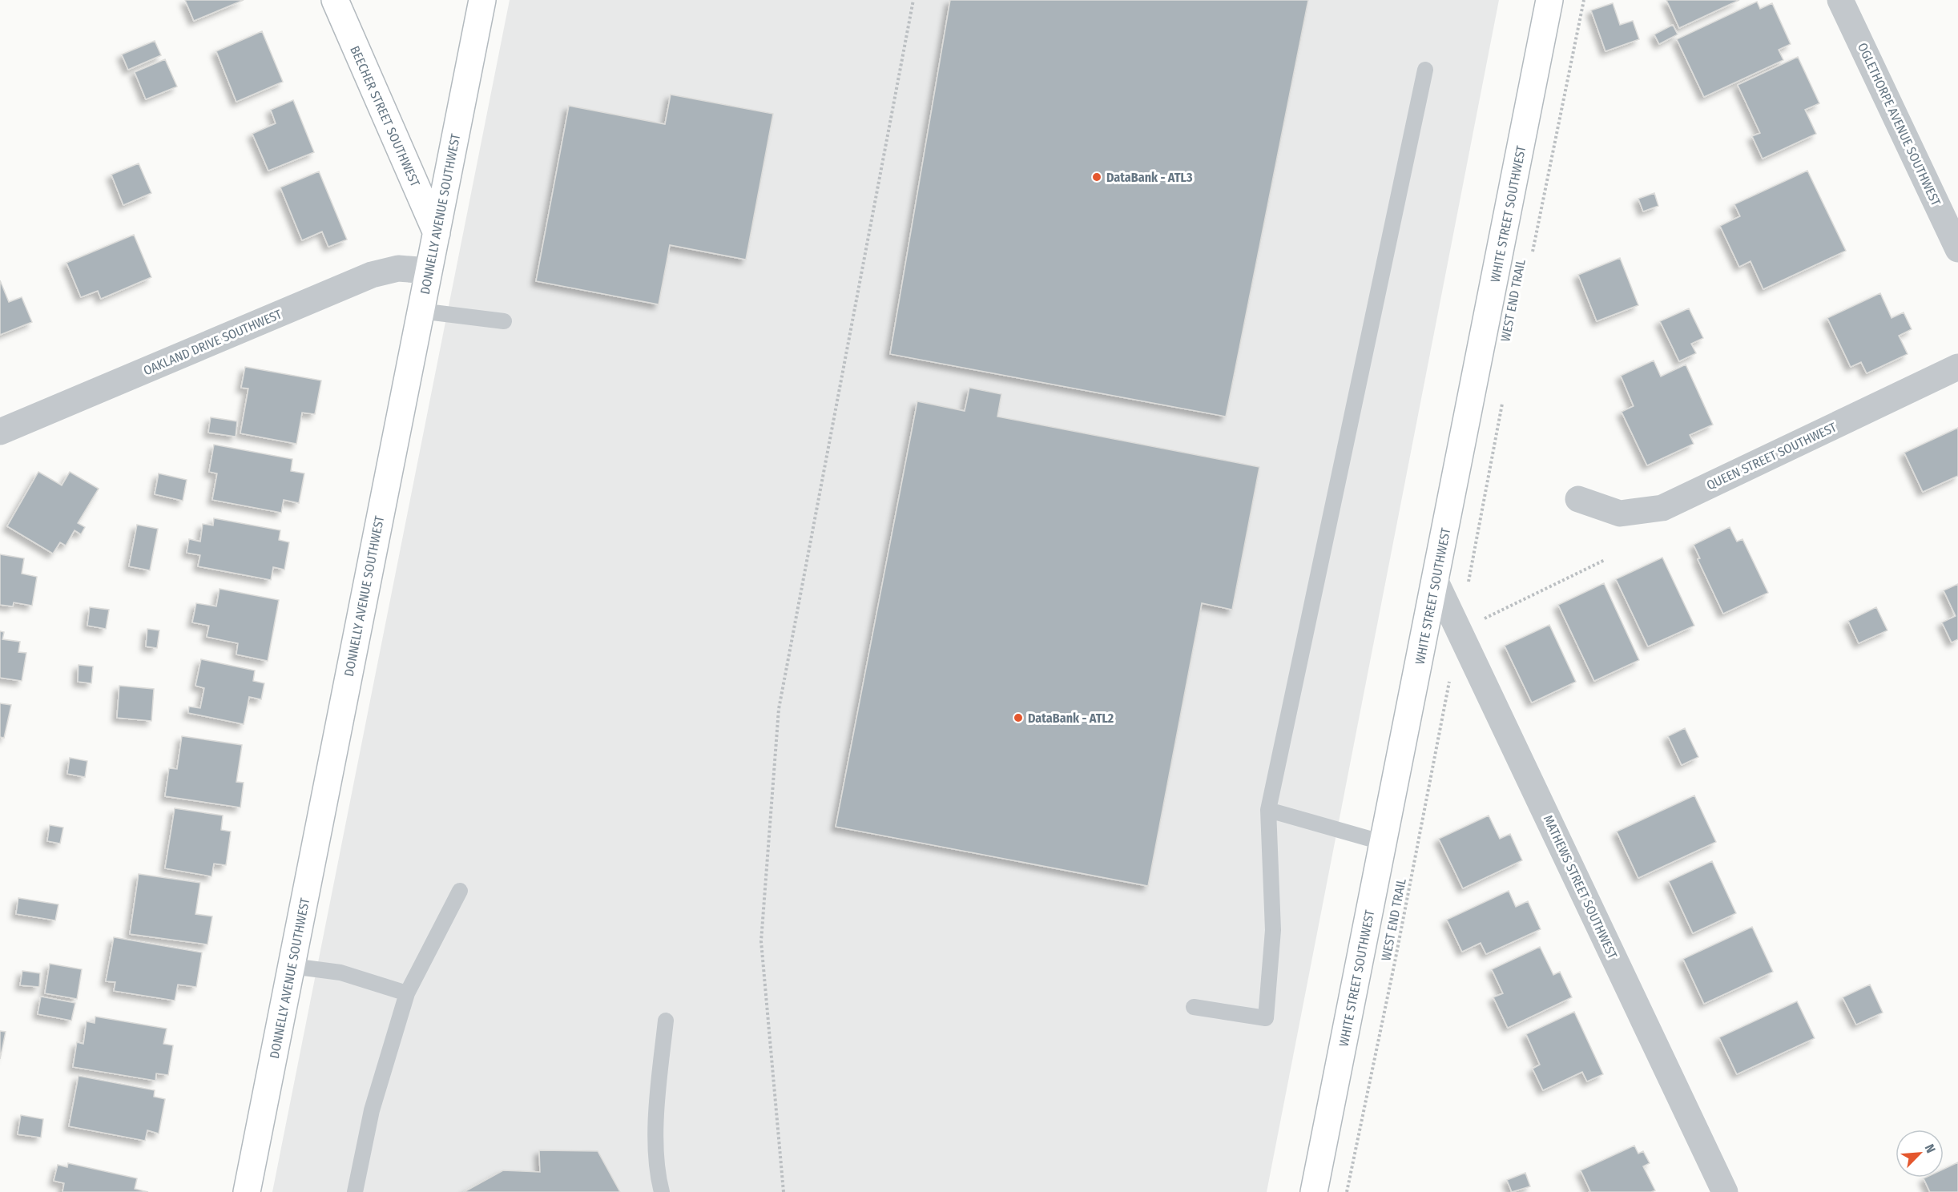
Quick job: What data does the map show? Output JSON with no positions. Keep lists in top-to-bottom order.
{
  "streets": {
    "street": [
      "BEECHER STREET SOUTHWEST",
      "OGLETHORPE AVENUE SOUTHWEST",
      "DONNELLY AVENUE SOUTHWEST",
      "WHITE STREET SOUTHWEST",
      "OAKLAND DRIVE SOUTHWEST",
      "QUEEN STREET SOUTHWEST",
      "MATHEWS STREET SOUTHWEST"
    ],
    "path": ["WEST END TRAIL"]
  },
  "crossings": [
    ["BEECHER STREET SOUTHWEST", "DONNELLY AVENUE SOUTHWEST"],
    ["DONNELLY AVENUE SOUTHWEST", "OAKLAND DRIVE SOUTHWEST"],
    ["WHITE STREET SOUTHWEST", "MATHEWS STREET SOUTHWEST"]
  ],
  "places": ["DataBank - ATL3", "DataBank - ATL2"],
  "north": "top right"
}
